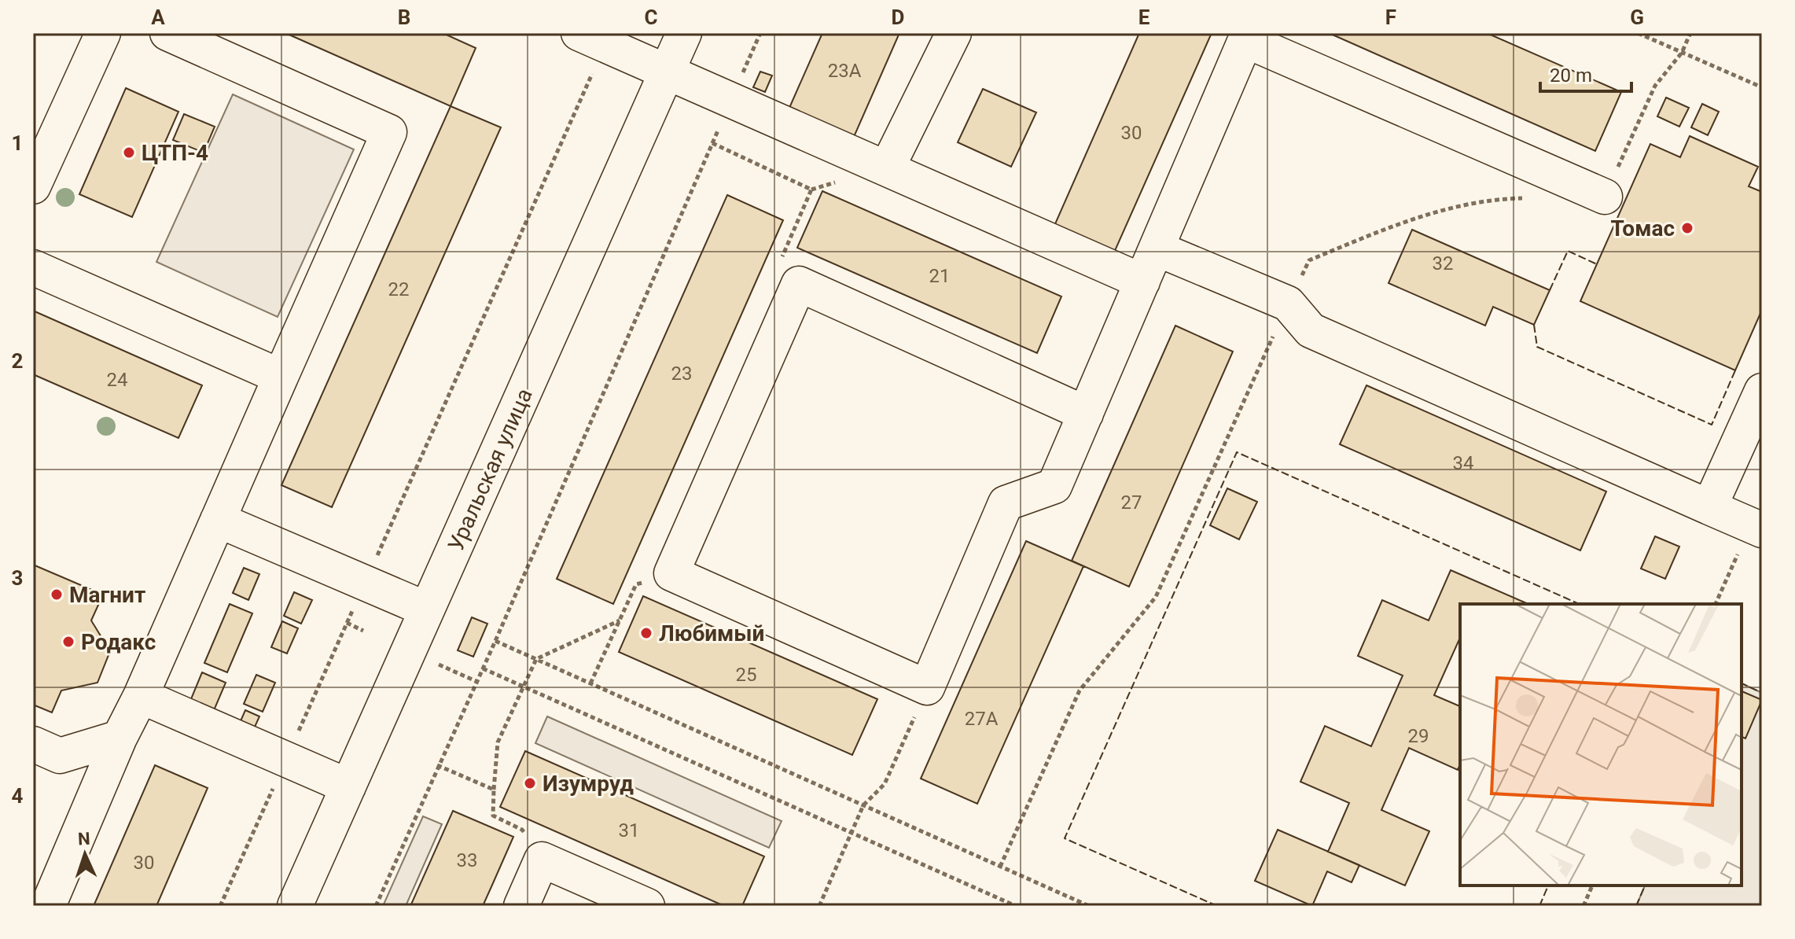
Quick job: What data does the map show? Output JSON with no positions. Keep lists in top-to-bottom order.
{
  "streets": {
    "street": ["Уральская улица"]
  },
  "places": [
    "ЦТП-4",
    "Томас",
    "Магнит",
    "Любимый",
    "Родакс",
    "Изумруд"
  ],
  "house_numbers": [
    "23А",
    "30",
    "32",
    "21",
    "22",
    "23",
    "24",
    "34",
    "27",
    "25",
    "27А",
    "29",
    "31",
    "33",
    "30"
  ],
  "scale_bar": "20 m",
  "north": "top",
  "grid": {
    "columns": [
      "A",
      "B",
      "C",
      "D",
      "E",
      "F",
      "G"
    ],
    "rows": [
      "1",
      "2",
      "3",
      "4"
    ]
  }
}
